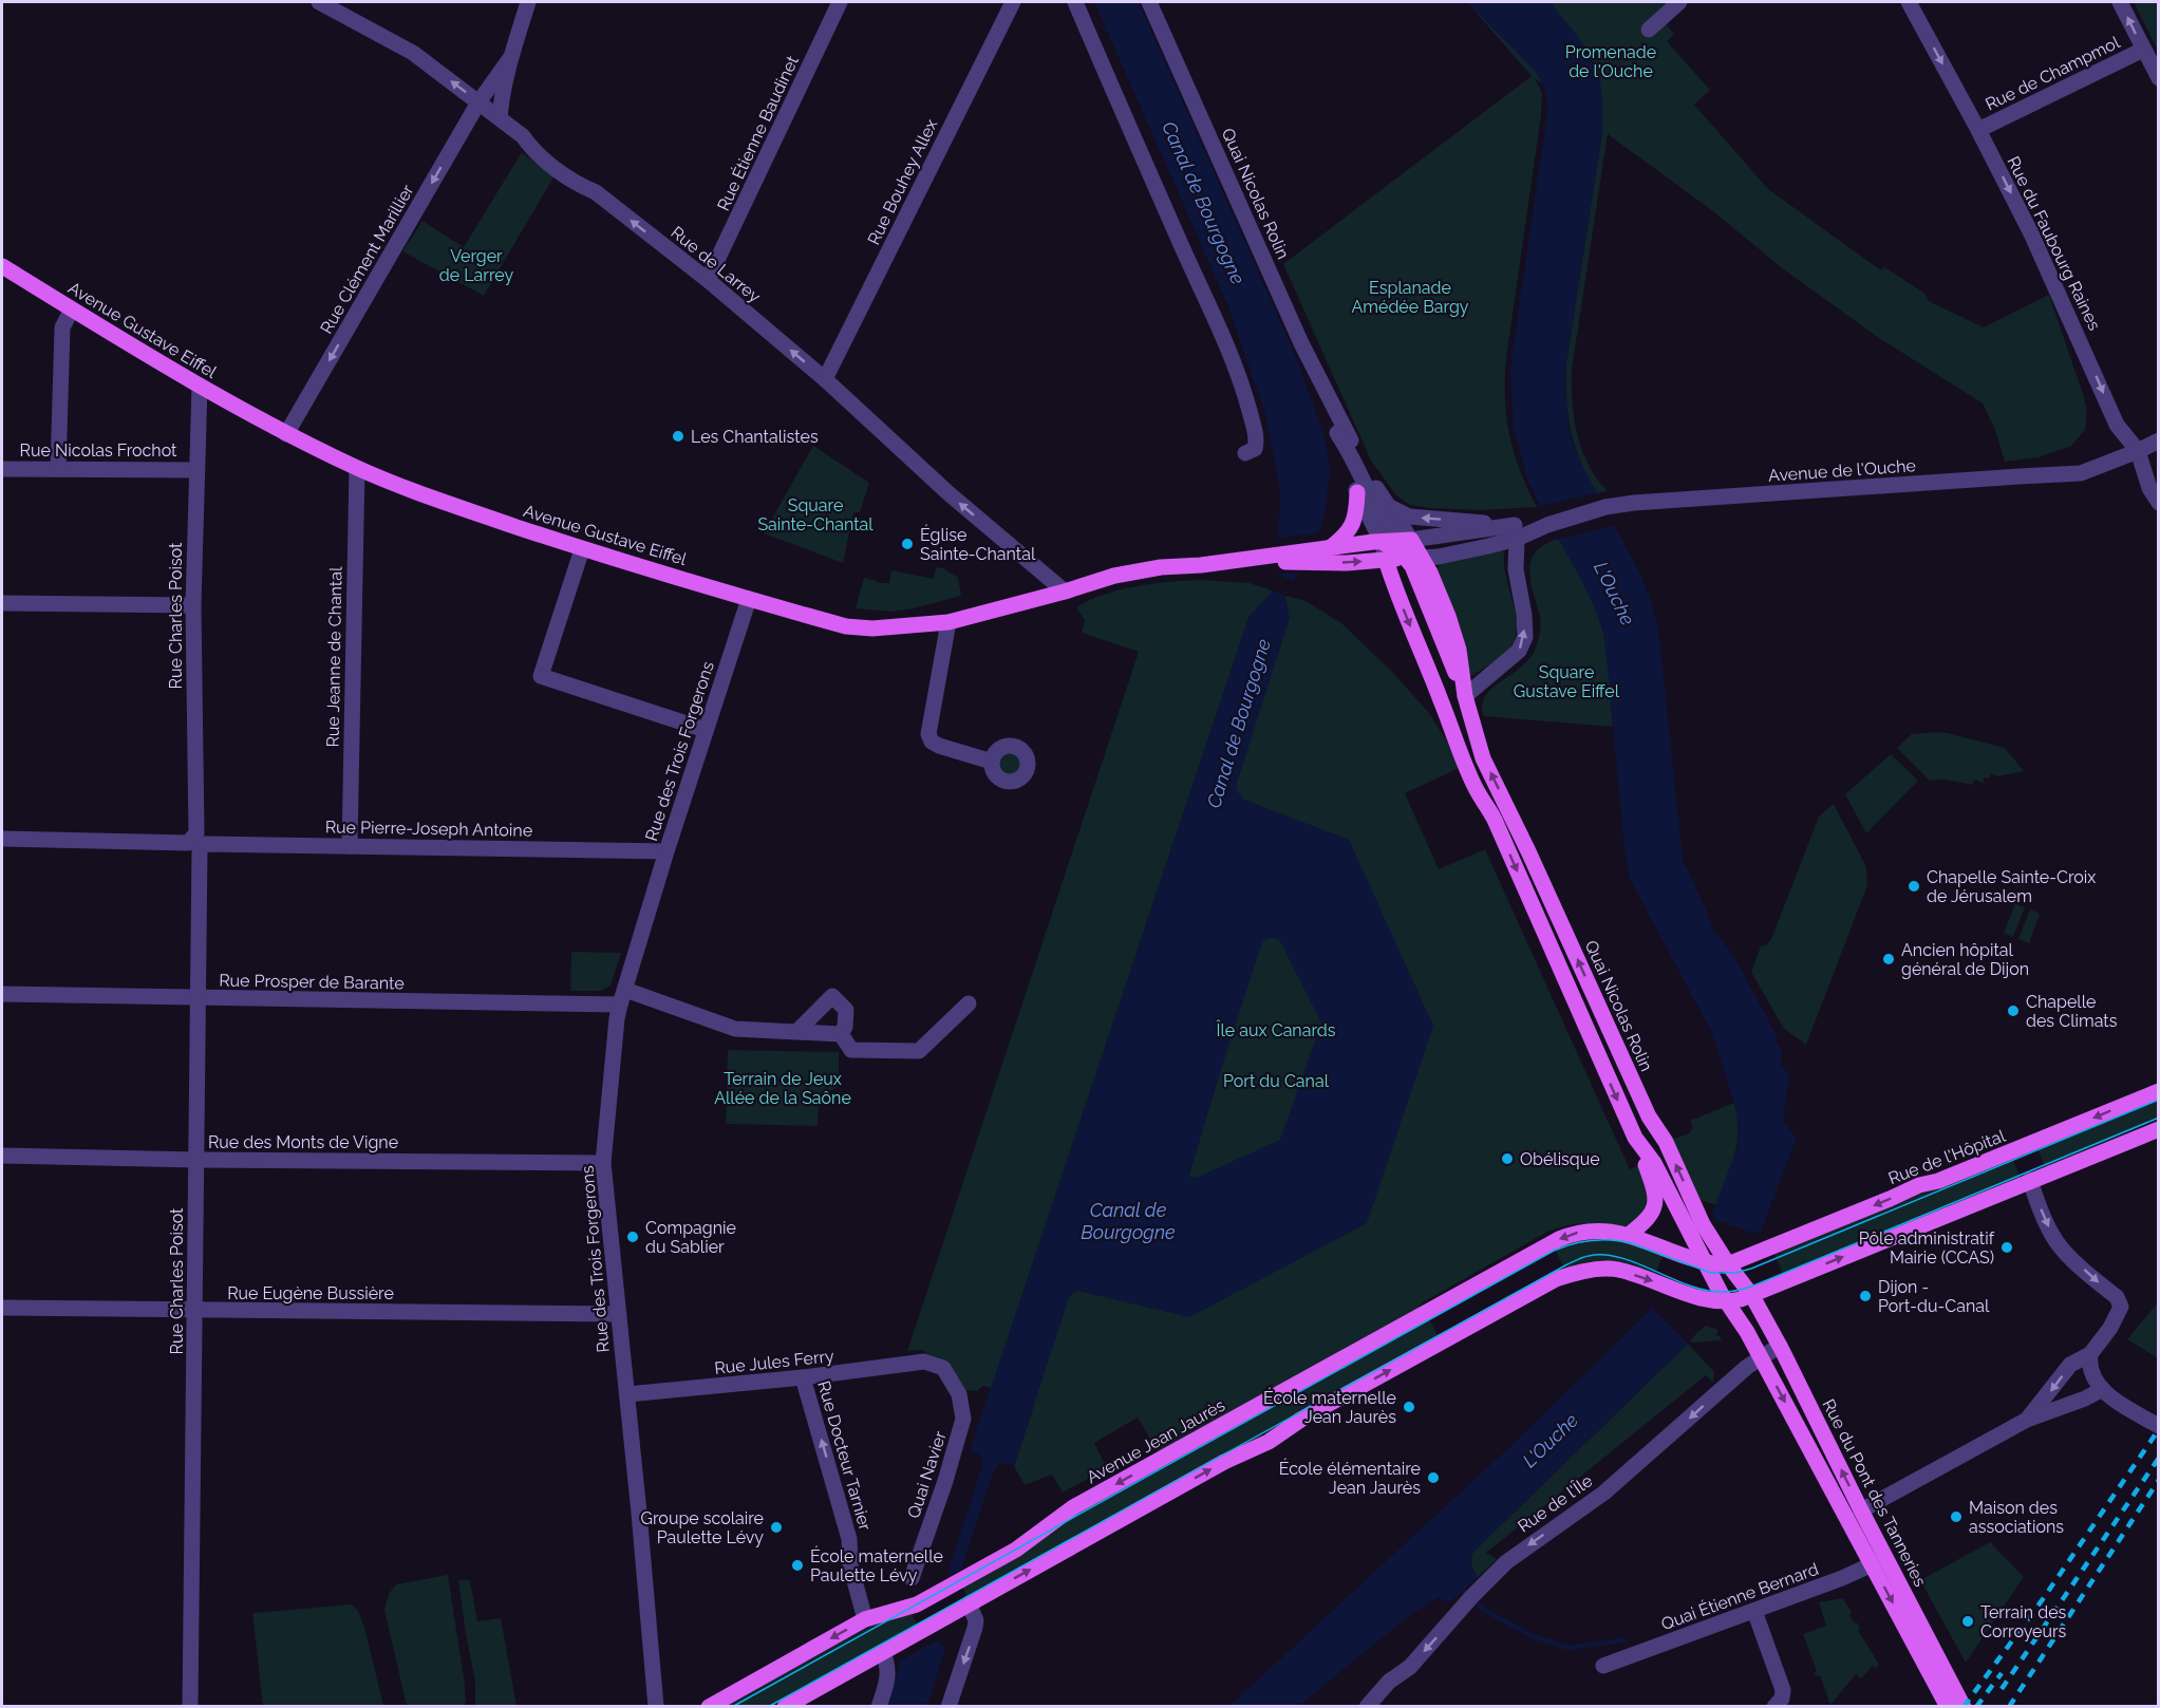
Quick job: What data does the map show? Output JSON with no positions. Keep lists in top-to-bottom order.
{
  "streets": {
    "main road": [
      "Quai Nicolas Rolin",
      "Avenue Gustave Eiffel",
      "Avenue de l'Ouche",
      "Rue de l'Hôpital",
      "Avenue Jean Jaurès",
      "Rue du Pont des Tanneries"
    ],
    "street": [
      "Rue de Champmol",
      "Rue Étienne Baudinet",
      "Rue Bouhey Allex",
      "Rue du Faubourg Raines",
      "Rue Clément Marillier",
      "Rue de Larrey",
      "Rue Nicolas Frochot",
      "Rue Charles Poisot",
      "Rue Jeanne de Chantal",
      "Rue des Trois Forgerons",
      "Rue Pierre-Joseph Antoine",
      "Rue Prosper de Barante",
      "Rue des Monts de Vigne",
      "Rue Eugène Bussière",
      "Rue Jules Ferry",
      "Rue Docteur Tarnier",
      "Quai Navier",
      "Rue de l'Île",
      "Quai Étienne Bernard"
    ]
  },
  "crossings": [
    ["Rue de Champmol", "Rue du Faubourg Raines"],
    ["Rue Étienne Baudinet", "Rue de Larrey"],
    ["Rue Bouhey Allex", "Rue de Larrey"],
    ["Quai Nicolas Rolin", "Avenue Gustave Eiffel"],
    ["Quai Nicolas Rolin", "Avenue de l'Ouche"],
    ["Quai Nicolas Rolin", "Rue de l'Hôpital"],
    ["Quai Nicolas Rolin", "Avenue Jean Jaurès"],
    ["Quai Nicolas Rolin", "Rue du Pont des Tanneries"],
    ["Rue du Faubourg Raines", "Avenue de l'Ouche"],
    ["Rue Clément Marillier", "Rue de Larrey"],
    ["Rue Clément Marillier", "Avenue Gustave Eiffel"],
    ["Rue de Larrey", "Avenue Gustave Eiffel"],
    ["Avenue Gustave Eiffel", "Avenue de l'Ouche"],
    ["Avenue Gustave Eiffel", "Rue Charles Poisot"],
    ["Avenue Gustave Eiffel", "Rue Jeanne de Chantal"],
    ["Avenue Gustave Eiffel", "Rue des Trois Forgerons"],
    ["Rue Nicolas Frochot", "Rue Charles Poisot"],
    ["Rue Charles Poisot", "Rue Pierre-Joseph Antoine"],
    ["Rue Charles Poisot", "Rue Prosper de Barante"],
    ["Rue Charles Poisot", "Rue des Monts de Vigne"],
    ["Rue Charles Poisot", "Rue Eugène Bussière"],
    ["Rue Jeanne de Chantal", "Rue Pierre-Joseph Antoine"],
    ["Rue des Trois Forgerons", "Rue Pierre-Joseph Antoine"],
    ["Rue des Trois Forgerons", "Rue Prosper de Barante"],
    ["Rue des Trois Forgerons", "Rue des Monts de Vigne"],
    ["Rue des Trois Forgerons", "Rue Eugène Bussière"],
    ["Rue des Trois Forgerons", "Rue Jules Ferry"],
    ["Rue de l'Hôpital", "Avenue Jean Jaurès"],
    ["Rue Jules Ferry", "Rue Docteur Tarnier"],
    ["Rue Jules Ferry", "Quai Navier"],
    ["Avenue Jean Jaurès", "Rue Docteur Tarnier"],
    ["Rue du Pont des Tanneries", "Rue de l'Île"],
    ["Rue du Pont des Tanneries", "Quai Étienne Bernard"]
  ],
  "one_way": [
    "Rue du Faubourg Raines",
    "Rue Clément Marillier",
    "Rue de Larrey",
    "Rue Docteur Tarnier",
    "Rue de l'Île"
  ],
  "water": ["Canal de Bourgogne", "L'Ouche"],
  "parks": [
    "Promenade de l'Ouche",
    "Verger de Larrey",
    "Esplanade Amédée Bargy",
    "Square Sainte-Chantal",
    "Square Gustave Eiffel",
    "Île aux Canards",
    "Terrain de Jeux Allée de la Saône",
    "Port du Canal"
  ],
  "places": [
    "Les Chantalistes",
    "Église Sainte-Chantal",
    "Chapelle Sainte-Croix de Jérusalem",
    "Ancien hôpital général de Dijon",
    "Chapelle des Climats",
    "Obélisque",
    "Compagnie du Sablier",
    "Pôle administratif Mairie (CCAS)",
    "Dijon - Port-du-Canal",
    "École maternelle Jean Jaurès",
    "École élémentaire Jean Jaurès",
    "Maison des associations",
    "Groupe scolaire Paulette Lévy",
    "École maternelle Paulette Lévy",
    "Terrain des Corroyeurs"
  ]
}
